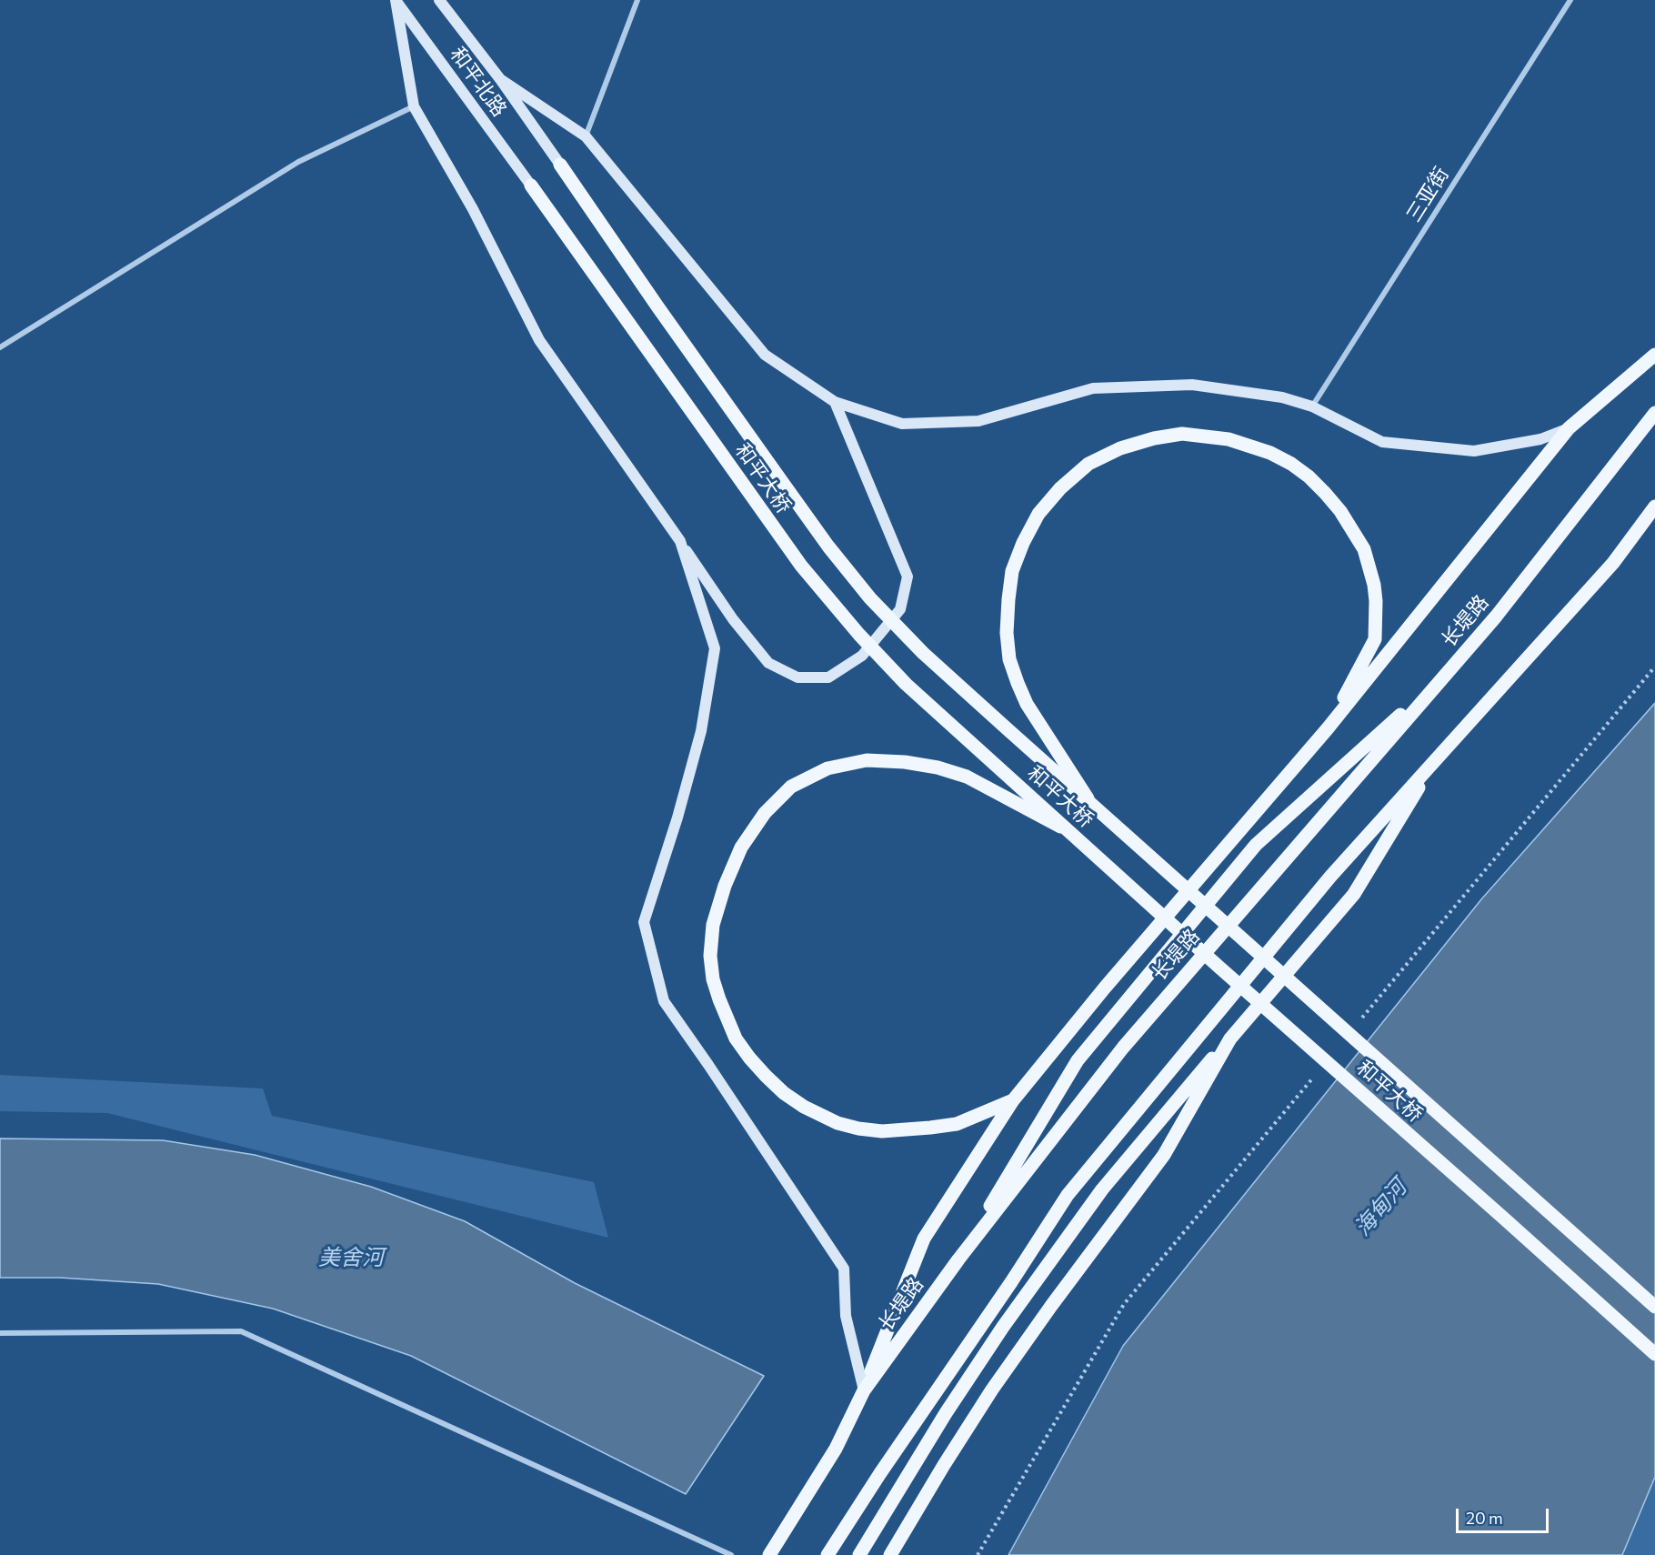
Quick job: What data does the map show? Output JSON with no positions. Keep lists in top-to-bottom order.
{
  "streets": {
    "main road": ["和平北路", "和平大桥", "长堤路"],
    "street": ["三亚街"]
  },
  "crossings": [
    ["和平北路", "和平大桥"]
  ],
  "water": ["海甸河", "美舍河"],
  "scale_bar": "20 m"
}
